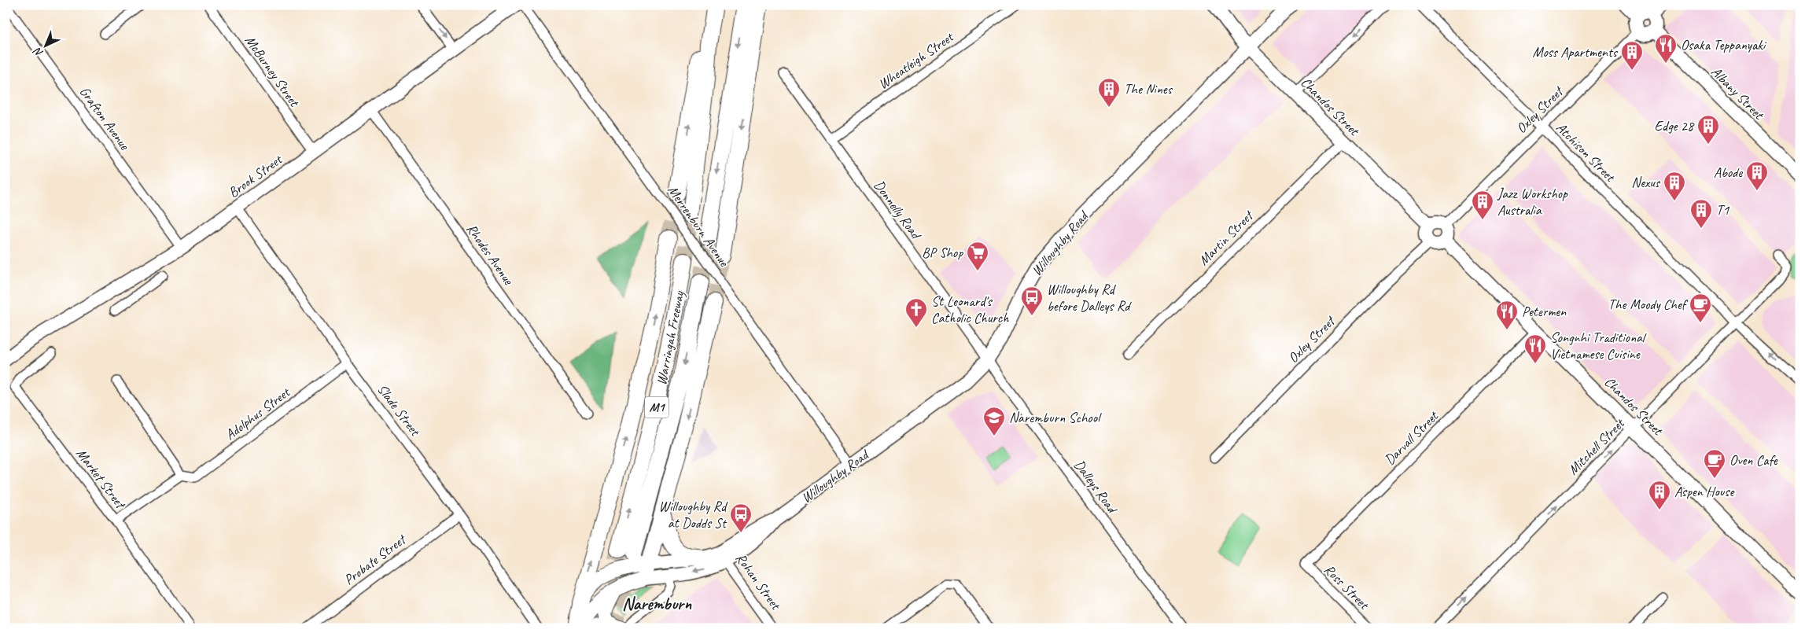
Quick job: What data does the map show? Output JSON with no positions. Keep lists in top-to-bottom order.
{
  "streets": {
    "highway": ["Warringah Freeway", "M1"],
    "main road": [
      "Albany Street",
      "Chandos Street",
      "Brook Street",
      "Willoughby Road"
    ],
    "street": [
      "Wheatleigh Street",
      "McBurney Street",
      "Oxley Street",
      "Grafton Avenue",
      "Atchison Street",
      "Donnelly Road",
      "Merrenburn Avenue",
      "Martin Street",
      "Rhodes Avenue",
      "Slade Street",
      "Adolphus Street",
      "Darvall Street",
      "Mitchell Street",
      "Market Street",
      "Dalleys Road",
      "Probate Street",
      "Rohan Street",
      "Ross Street"
    ]
  },
  "crossings": [
    ["Wheatleigh Street", "Donnelly Road"],
    ["McBurney Street", "Brook Street"],
    ["Albany Street", "Oxley Street"],
    ["Chandos Street", "Oxley Street"],
    ["Chandos Street", "Martin Street"],
    ["Chandos Street", "Willoughby Road"],
    ["Chandos Street", "Darvall Street"],
    ["Chandos Street", "Mitchell Street"],
    ["Oxley Street", "Atchison Street"],
    ["Grafton Avenue", "Brook Street"],
    ["Atchison Street", "Mitchell Street"],
    ["Brook Street", "Rhodes Avenue"],
    ["Brook Street", "Slade Street"],
    ["Donnelly Road", "Willoughby Road"],
    ["Donnelly Road", "Dalleys Road"],
    ["Merrenburn Avenue", "Willoughby Road"],
    ["Willoughby Road", "Dalleys Road"],
    ["Willoughby Road", "Rohan Street"],
    ["Slade Street", "Adolphus Street"],
    ["Slade Street", "Probate Street"],
    ["Darvall Street", "Ross Street"]
  ],
  "one_way": ["Mitchell Street"],
  "districts": ["Naremburn"],
  "places": {
    "restaurant": ["Osaka Teppanyaki", "Petermen", "Songnhi Traditional Vietnamese Cuisine"],
    "building": [
      "Moss Apartments",
      "The Nines",
      "Edge 28",
      "Abode",
      "Nexus",
      "Jazz Workshop Australia",
      "T1",
      "Aspen House"
    ],
    "supermarket": ["BP Shop"],
    "bus stop": ["Willoughby Rd before Dalleys Rd", "Willoughby Rd at Dodds St"],
    "cafe": ["The Moody Chef", "Oven Cafe"],
    "church": ["St Leonard's Catholic Church"],
    "school or university": ["Naremburn School"]
  },
  "north": "bottom left"
}
